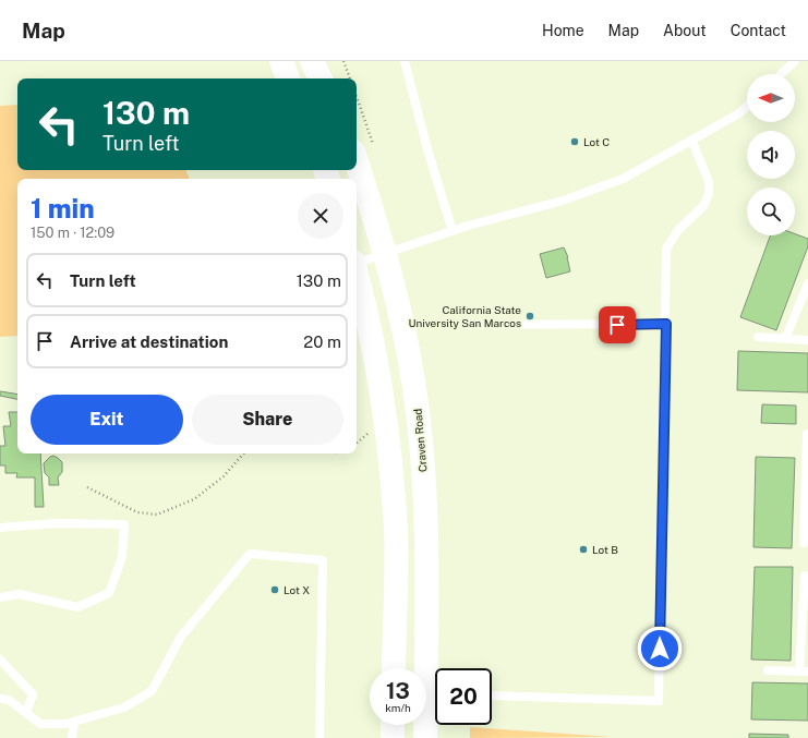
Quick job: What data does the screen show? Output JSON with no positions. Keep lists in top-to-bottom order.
{
  "streets": {
    "main road": ["Craven Road"]
  },
  "places": [
    "Lot C",
    "California State University San Marcos",
    "Lot B",
    "Lot X"
  ],
  "north": "left",
  "page": {
    "header": "Map",
    "nav": [
      "Home",
      "Map",
      "About",
      "Contact"
    ],
    "turn": ["130 m", "Turn left"],
    "heading": ["1 min", "150 m · 12:09"],
    "list": [
      {
        "name": "Turn left",
        "value": "130 m"
      },
      {
        "name": "Arrive at destination",
        "value": "20 m"
      }
    ],
    "buttons": ["Exit", "Share"],
    "speed": "13 km/h",
    "limit": "20"
  }
}
